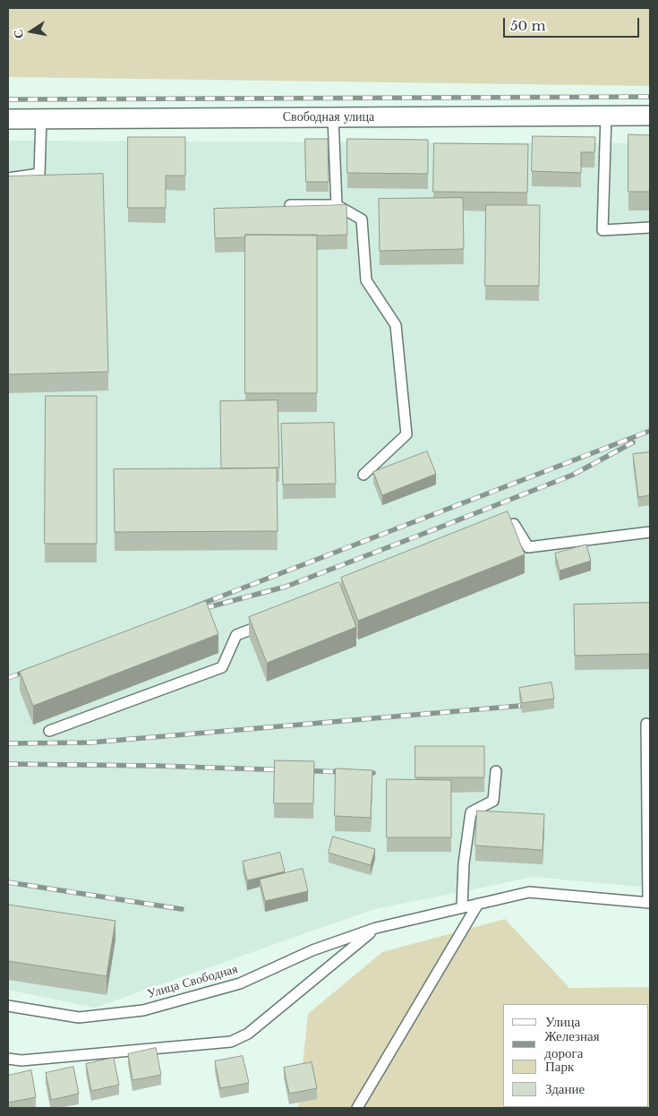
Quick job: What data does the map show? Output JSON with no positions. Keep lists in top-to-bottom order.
{
  "streets": {
    "street": ["Свободная улица"],
    "lane": ["Улица Свободная"]
  },
  "legend": [
    "Улица",
    "Железная дорога",
    "Парк",
    "Здание"
  ],
  "scale_bar": "50 m",
  "north": "left"
}
